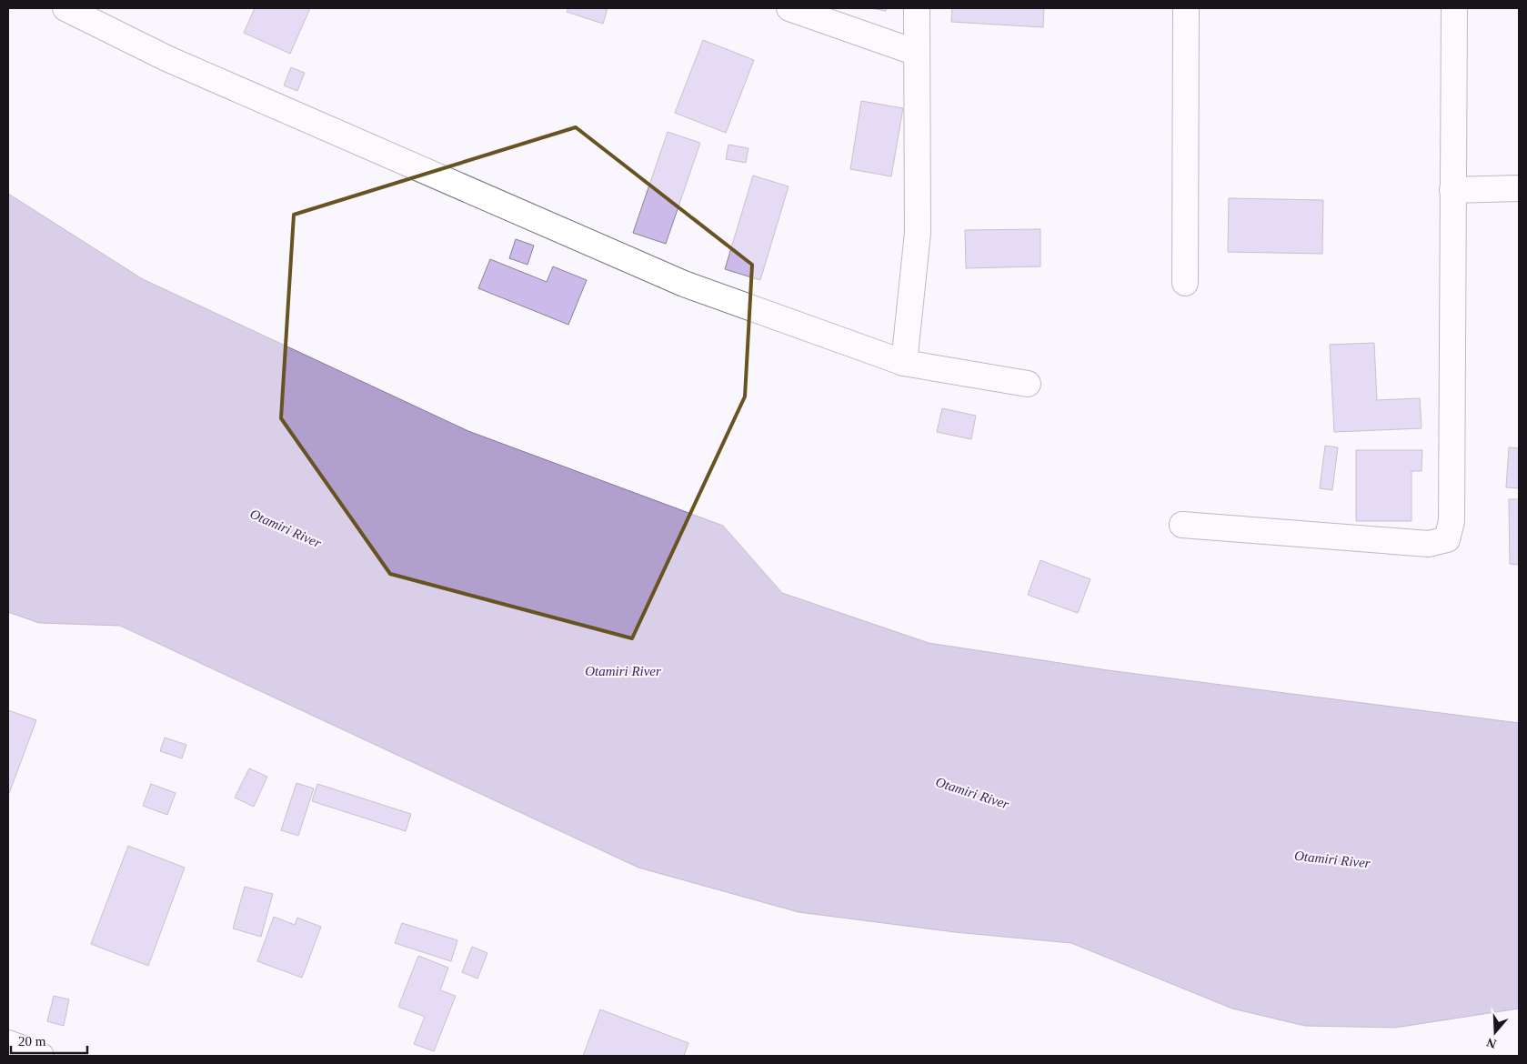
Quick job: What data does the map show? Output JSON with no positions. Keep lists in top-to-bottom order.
{
  "water": ["Otamiri River"],
  "scale_bar": "20 m",
  "north": "bottom"
}
